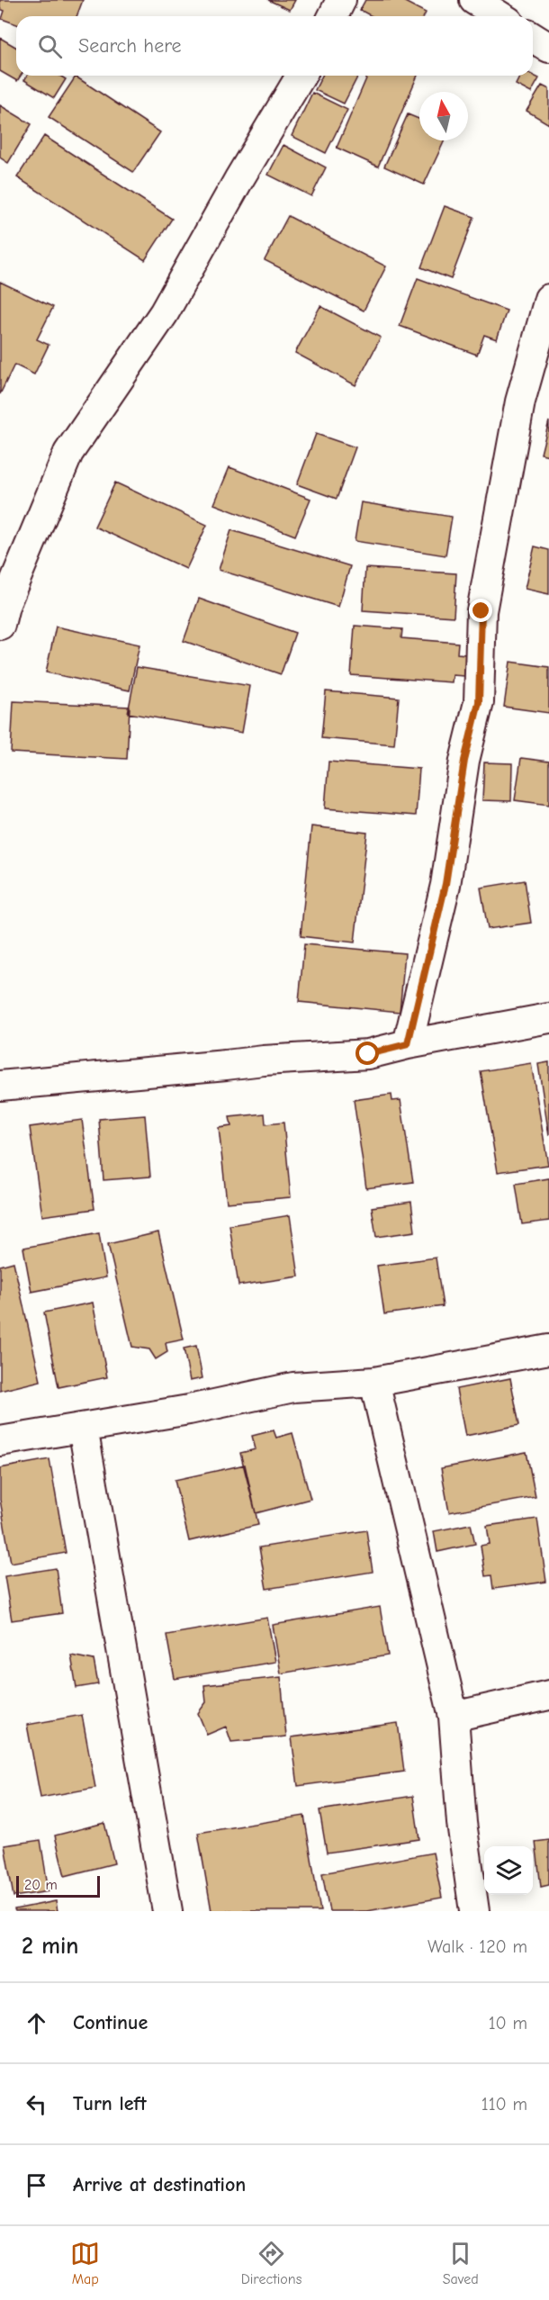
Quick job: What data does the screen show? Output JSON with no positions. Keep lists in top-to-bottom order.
{
  "scale_bar": "20 m",
  "north": "top",
  "page": {
    "search": "Search here",
    "scale": "20 m",
    "heading": ["2 min", "Walk · 120 m"],
    "list": [
      ["Continue", "10 m"],
      ["Turn left", "110 m"],
      "Arrive at destination"
    ],
    "nav": ["Map", "Directions", "Saved"]
  }
}
